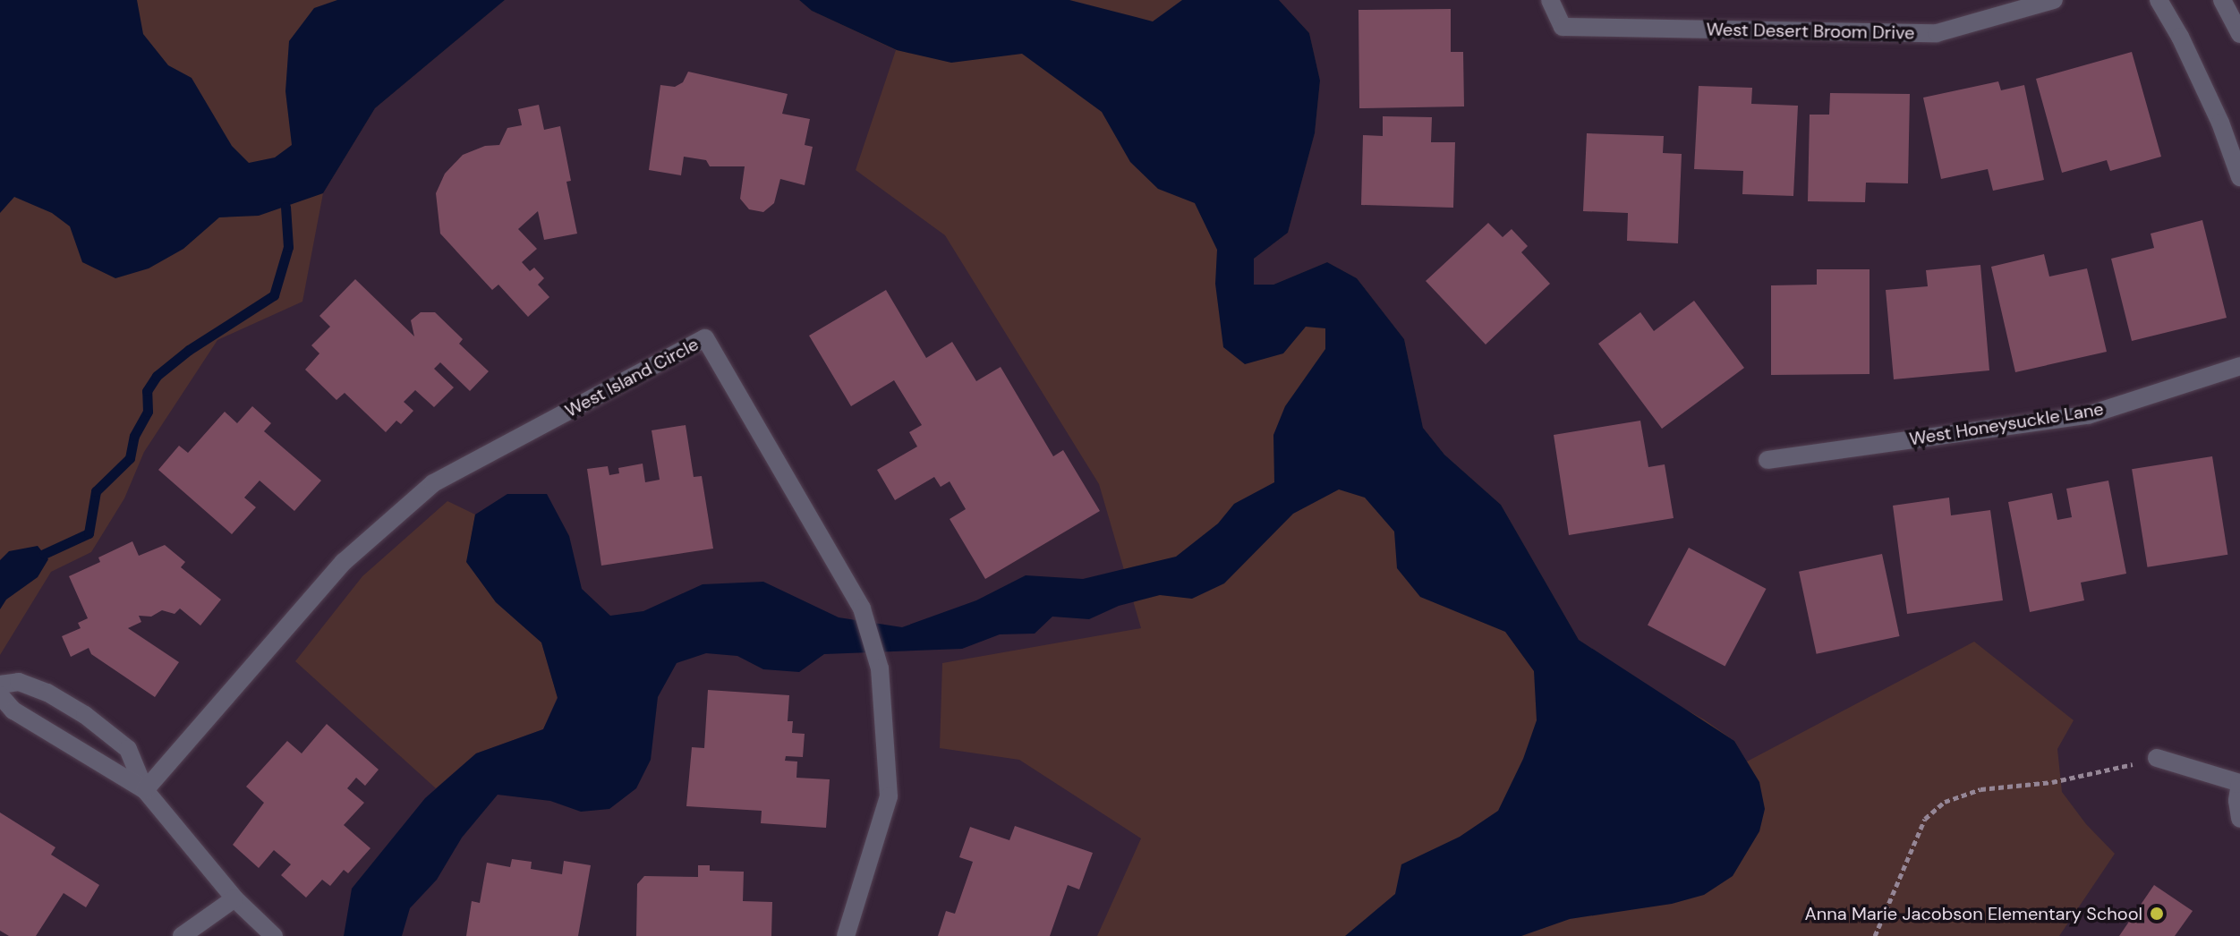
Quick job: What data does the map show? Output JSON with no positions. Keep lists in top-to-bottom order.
{
  "streets": {
    "street": ["West Desert Broom Drive", "West Island Circle", "West Honeysuckle Lane"]
  },
  "places": ["Anna Marie Jacobson Elementary School"]
}
